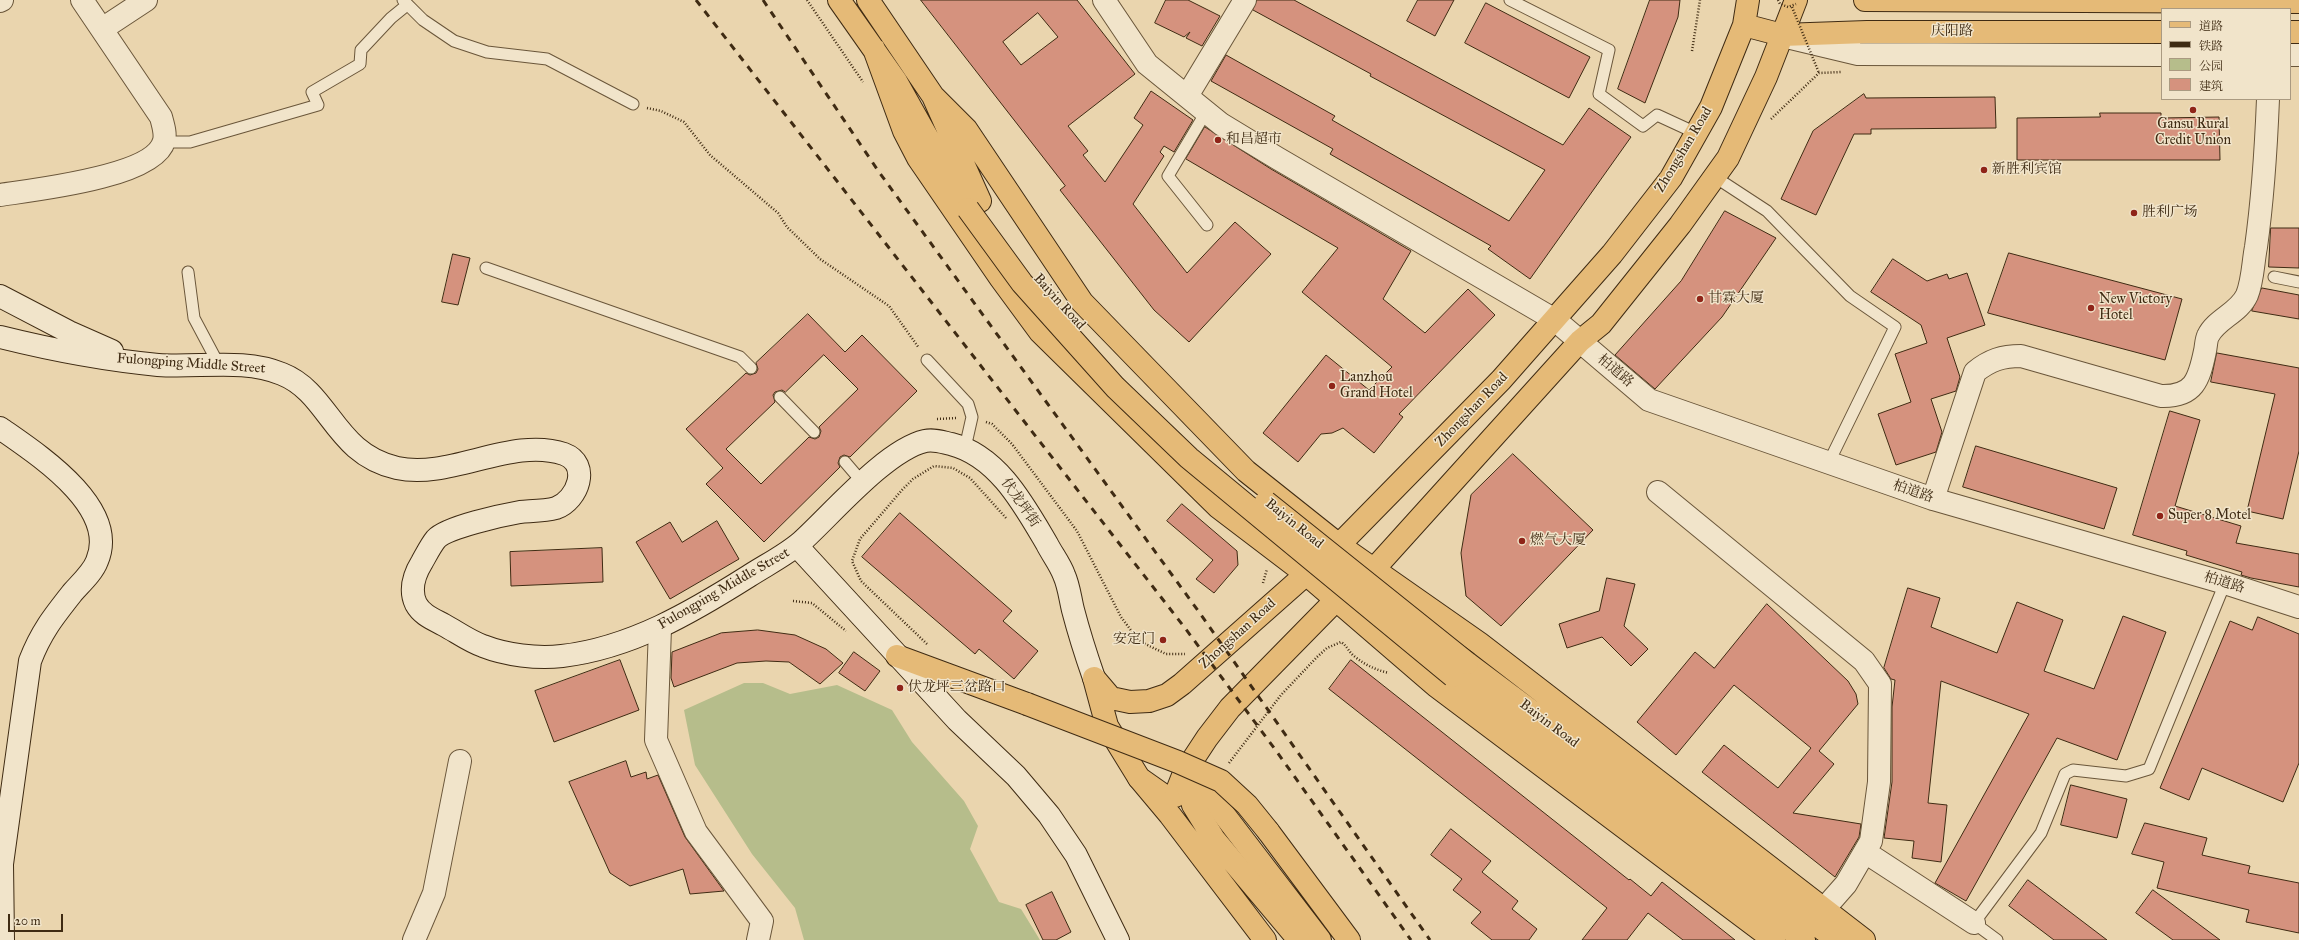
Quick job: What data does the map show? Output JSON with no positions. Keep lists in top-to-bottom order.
{
  "streets": {
    "main road": ["庆阳路", "Zhongshan Road", "Baiyin Road"],
    "street": ["Fulongping Middle Street", "柏道路", "伏龙坪街"]
  },
  "crossings": [
    ["庆阳路", "Zhongshan Road"],
    ["Zhongshan Road", "柏道路"],
    ["Zhongshan Road", "伏龙坪街"],
    ["Fulongping Middle Street", "伏龙坪街"]
  ],
  "places": [
    "Gansu Rural Credit Union",
    "和昌超市",
    "新胜利宾馆",
    "胜利广场",
    "甘霖大厦",
    "New Victory Hotel",
    "Lanzhou Grand Hotel",
    "Super 8 Motel",
    "燃气大厦",
    "安定门",
    "伏龙坪三岔路口"
  ],
  "legend": [
    "道路",
    "铁路",
    "公园",
    "建筑"
  ],
  "scale_bar": "20 m"
}
